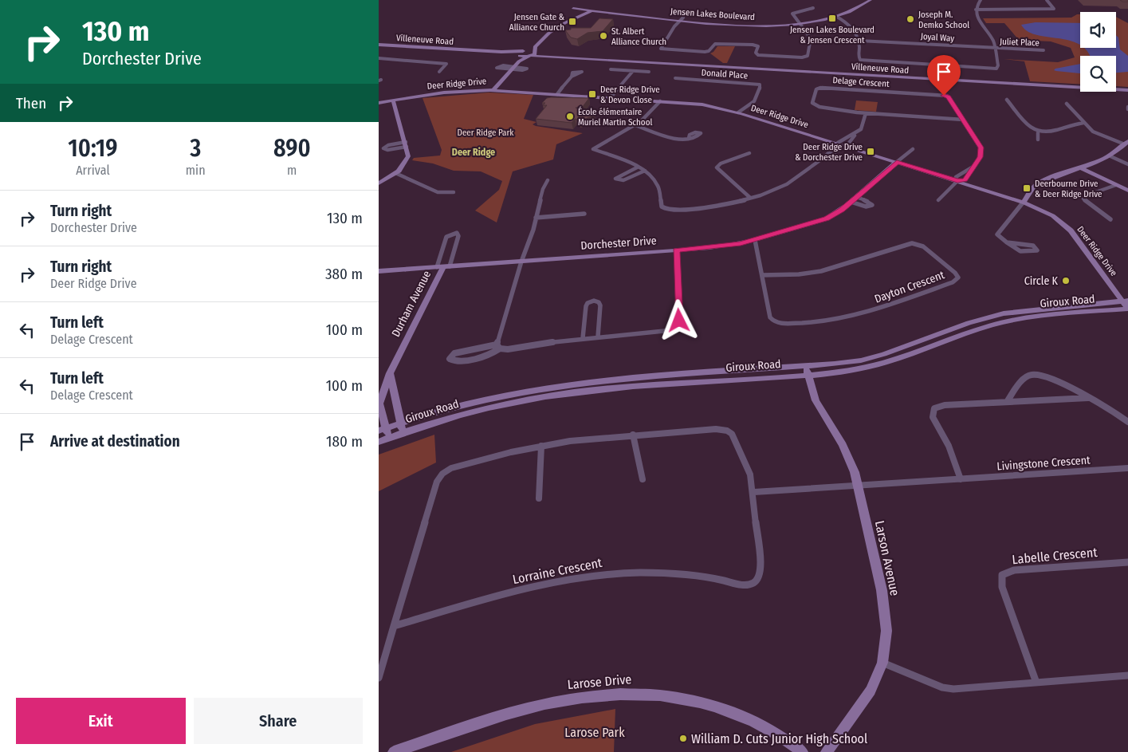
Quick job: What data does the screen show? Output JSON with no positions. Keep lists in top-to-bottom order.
{
  "streets": {
    "street": [
      "Jensen Lakes Boulevard",
      "Joyal Way",
      "Villeneuve Road",
      "Juliet Place",
      "Donald Place",
      "Delage Crescent",
      "Deer Ridge Drive",
      "Dorchester Drive",
      "Dayton Crescent",
      "Giroux Road",
      "Durham Avenue",
      "Livingstone Crescent",
      "Labelle Crescent",
      "Larson Avenue",
      "Lorraine Crescent",
      "Larose Drive"
    ]
  },
  "crossings": [
    ["Joyal Way", "Juliet Place"],
    ["Donald Place", "Deer Ridge Drive"],
    ["Delage Crescent", "Deer Ridge Drive"],
    ["Deer Ridge Drive", "Dorchester Drive"],
    ["Deer Ridge Drive", "Giroux Road"],
    ["Dorchester Drive", "Dayton Crescent"],
    ["Dorchester Drive", "Durham Avenue"],
    ["Giroux Road", "Durham Avenue"],
    ["Giroux Road", "Larson Avenue"],
    ["Livingstone Crescent", "Larson Avenue"]
  ],
  "districts": ["Deer Ridge"],
  "parks": ["Deer Ridge Park", "Larose Park"],
  "places": {
    "transit": [
      "Jensen Lakes Boulevard & Jensen Crescent",
      "Jensen Gate & Alliance Church",
      "Deer Ridge Drive & Devon Close",
      "Deer Ridge Drive & Dorchester Drive",
      "Deerbourne Drive & Deer Ridge Drive"
    ],
    "other": [
      "Joseph M. Demko School",
      "St. Albert Alliance Church",
      "École élémentaire Muriel Martin School",
      "Circle K",
      "William D. Cuts Junior High School"
    ]
  },
  "page": {
    "turn": ["130 m", "Dorchester Drive"],
    "then": "Then",
    "eta": [
      "10:19",
      "Arrival",
      "3",
      "min",
      "890",
      "m"
    ],
    "list": [
      {
        "name": "Turn right",
        "note": "Dorchester Drive",
        "value": "130 m"
      },
      {
        "name": "Turn right",
        "note": "Deer Ridge Drive",
        "value": "380 m"
      },
      {
        "name": "Turn left",
        "note": "Delage Crescent",
        "value": "100 m"
      },
      {
        "name": "Turn left",
        "note": "Delage Crescent",
        "value": "100 m"
      },
      {
        "name": "Arrive at destination",
        "value": "180 m"
      }
    ],
    "buttons": ["Exit", "Share"]
  }
}
